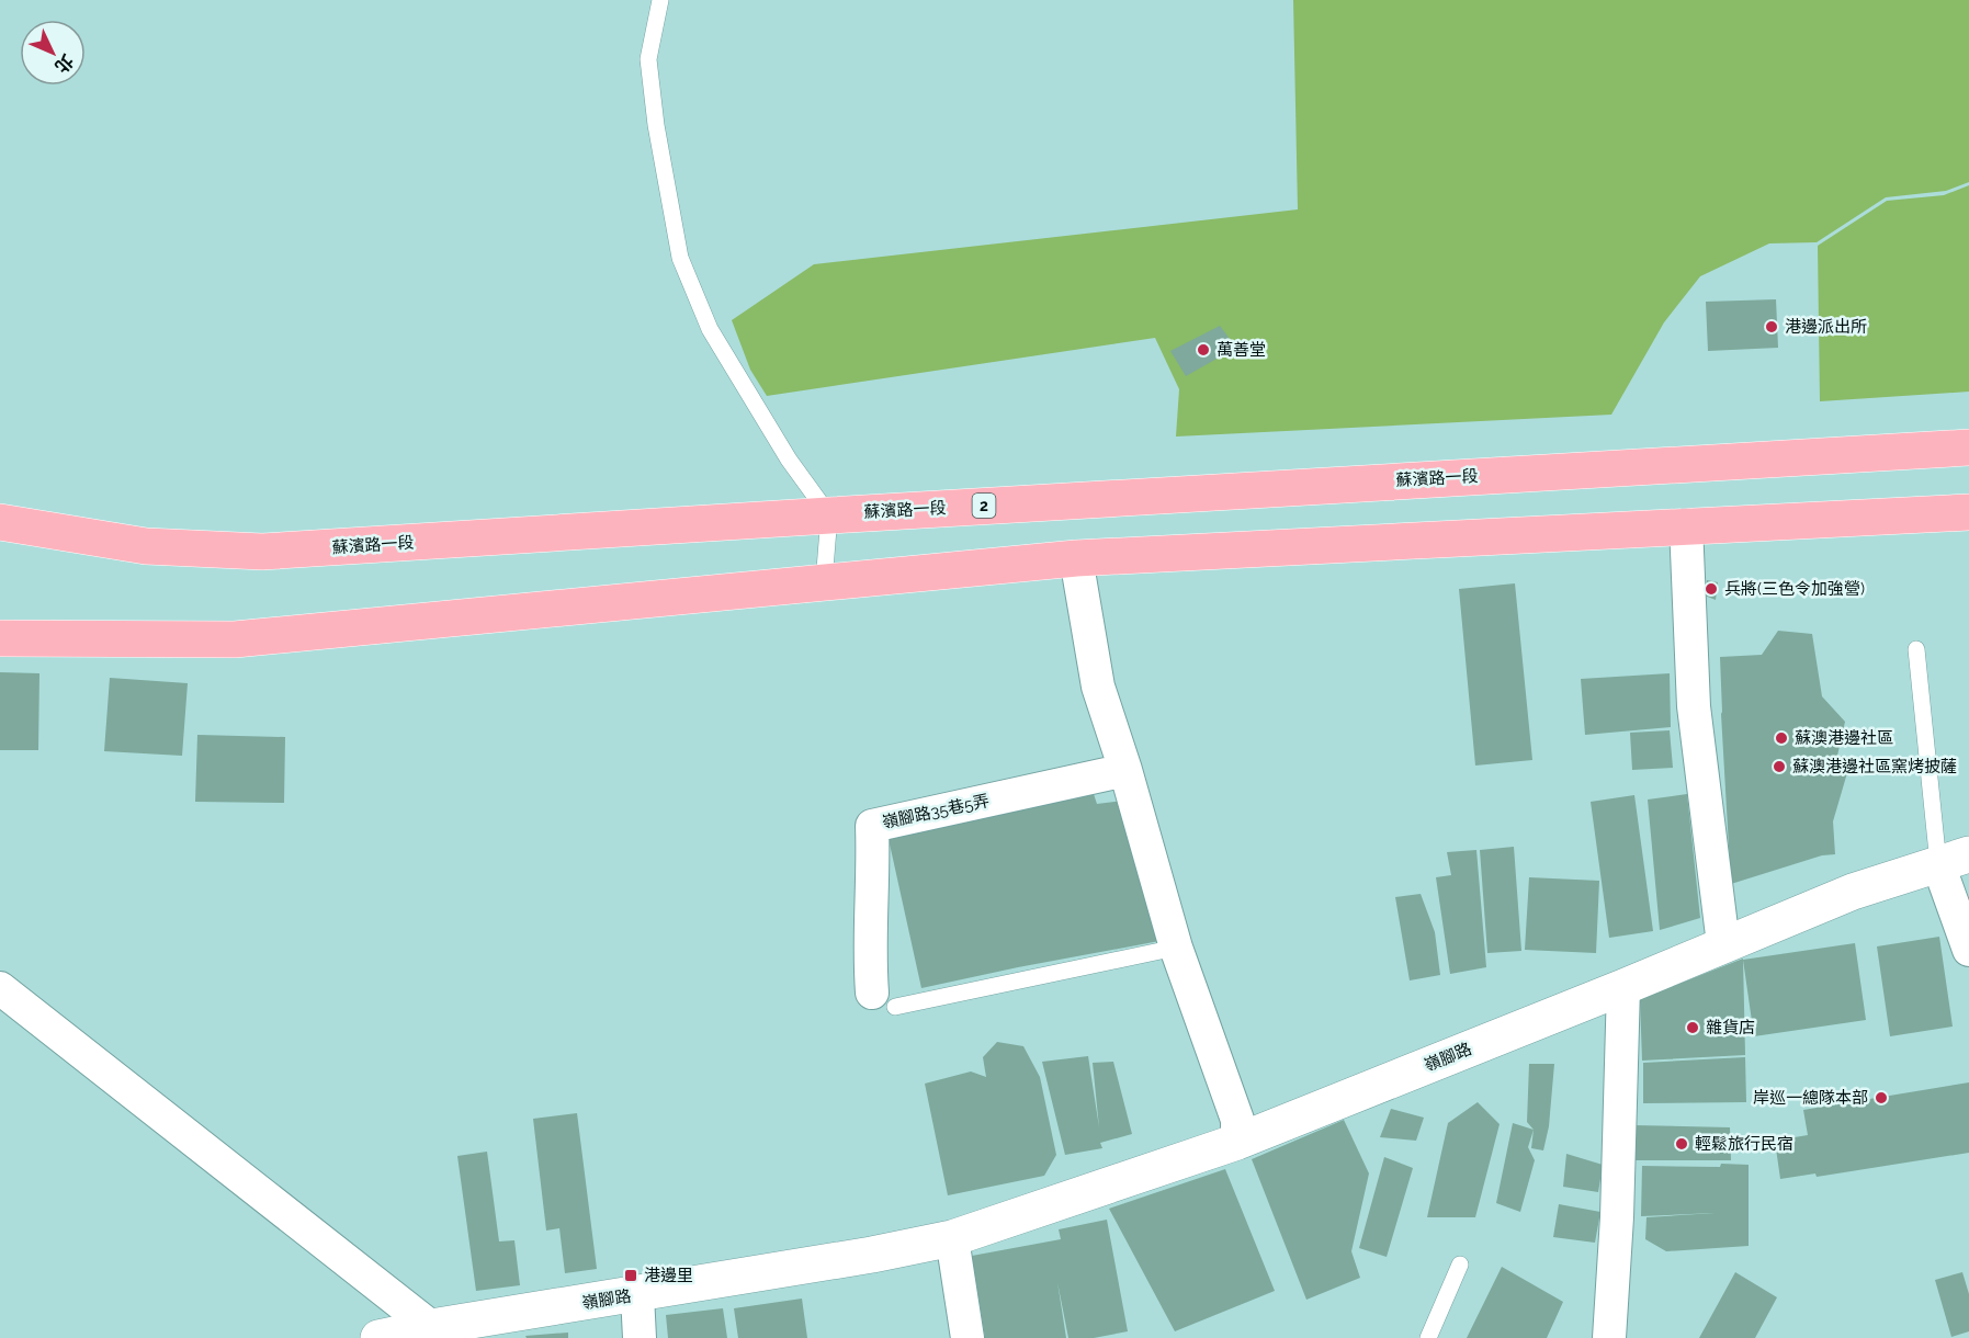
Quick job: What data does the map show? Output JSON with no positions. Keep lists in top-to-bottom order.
{
  "streets": {
    "main road": ["蘇濱路一段", "2"],
    "street": ["嶺腳路35巷5弄", "嶺腳路"]
  },
  "places": {
    "other": [
      "港邊派出所",
      "萬善堂",
      "兵將(三色令加強營)",
      "蘇澳港邊社區",
      "蘇澳港邊社區窯烤披薩",
      "雜貨店",
      "岸巡一總隊本部",
      "輕鬆旅行民宿"
    ],
    "transit": ["港邊里"]
  },
  "north": "bottom right"
}
